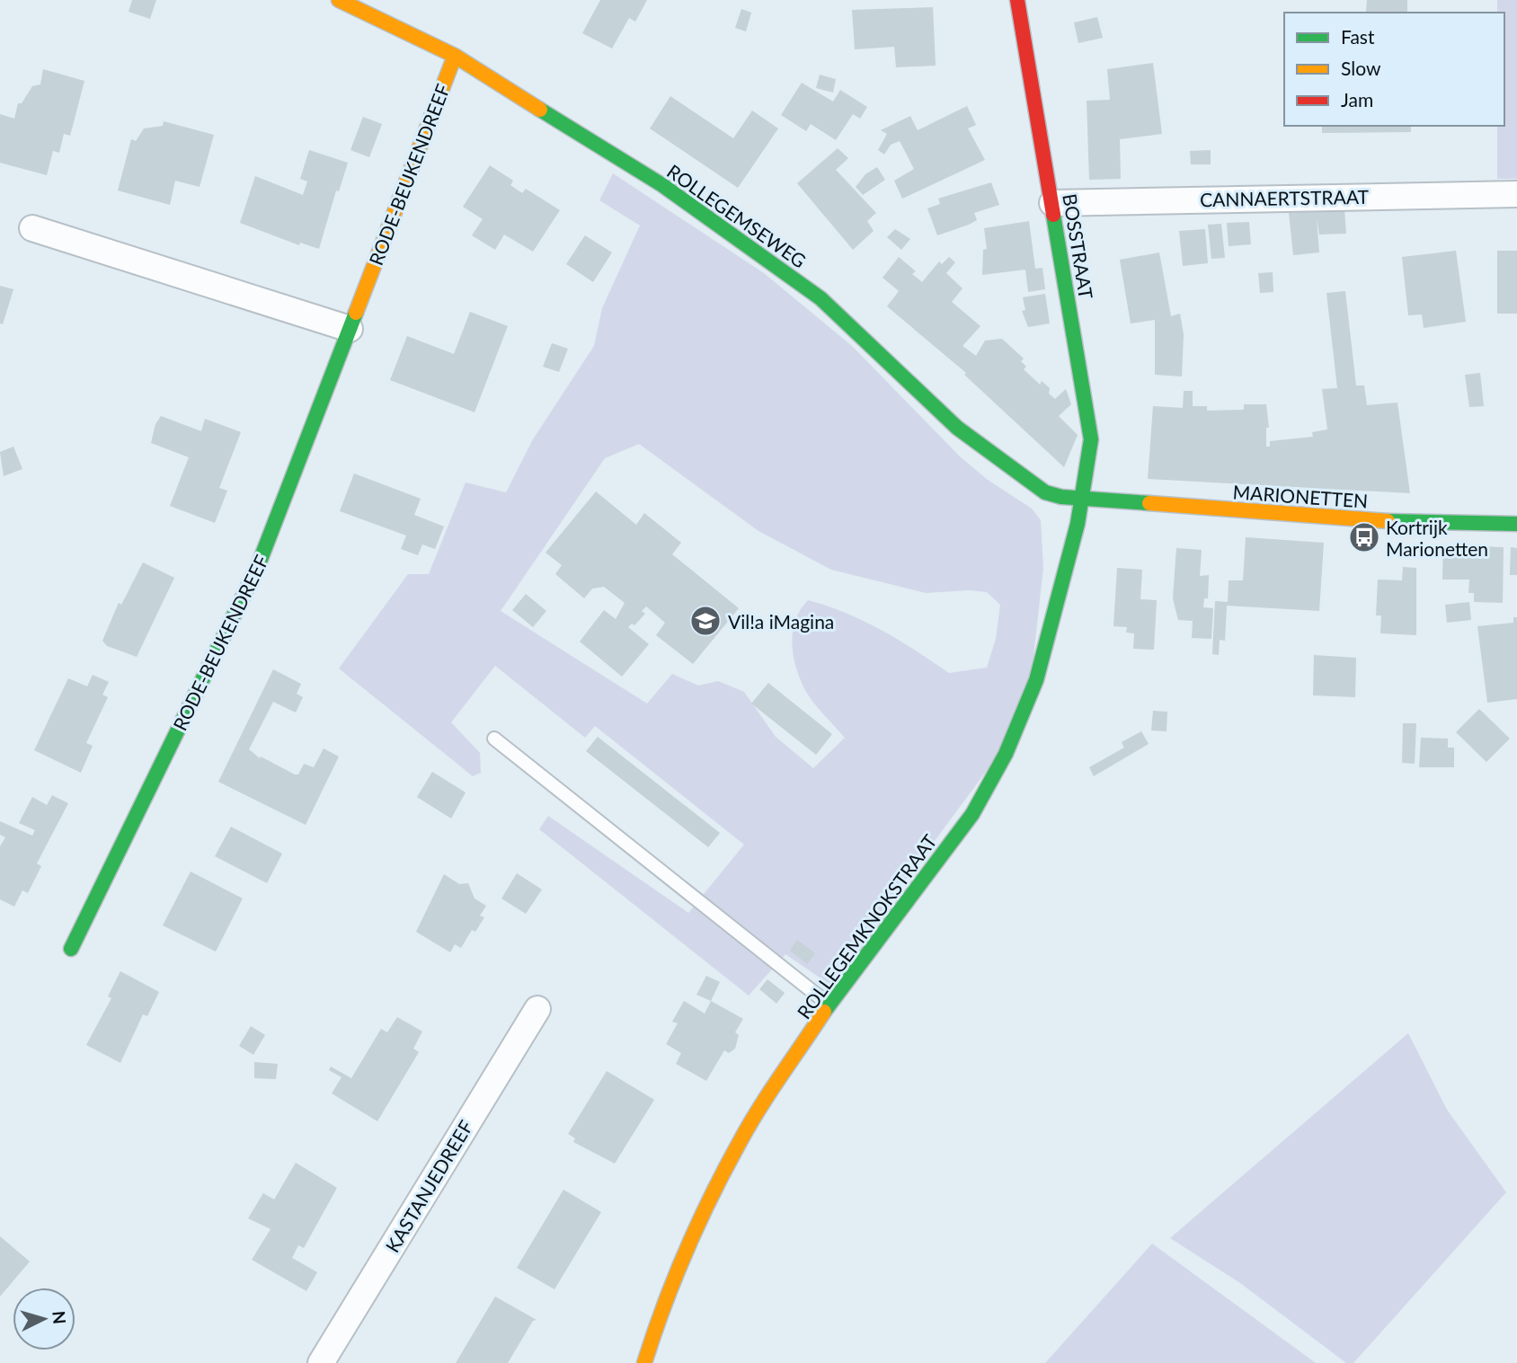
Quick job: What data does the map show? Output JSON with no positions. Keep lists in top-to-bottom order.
{
  "streets": {
    "street": [
      "RODE-BEUKENDREEF",
      "CANNAERTSTRAAT",
      "ROLLEGEMSEWEG",
      "BOSSTRAAT",
      "MARIONETTEN",
      "ROLLEGEMKNOKSTRAAT",
      "KASTANJEDREEF"
    ]
  },
  "crossings": [
    ["RODE-BEUKENDREEF", "ROLLEGEMSEWEG"],
    ["CANNAERTSTRAAT", "BOSSTRAAT"],
    ["ROLLEGEMSEWEG", "BOSSTRAAT"],
    ["ROLLEGEMSEWEG", "MARIONETTEN"],
    ["ROLLEGEMSEWEG", "ROLLEGEMKNOKSTRAAT"],
    ["BOSSTRAAT", "MARIONETTEN"],
    ["BOSSTRAAT", "ROLLEGEMKNOKSTRAAT"],
    ["MARIONETTEN", "ROLLEGEMKNOKSTRAAT"]
  ],
  "places": {
    "bus stop": ["Kortrijk Marionetten"],
    "school or university": ["Vil!a iMagina"]
  },
  "legend": ["Fast", "Slow", "Jam"],
  "north": "right"
}
